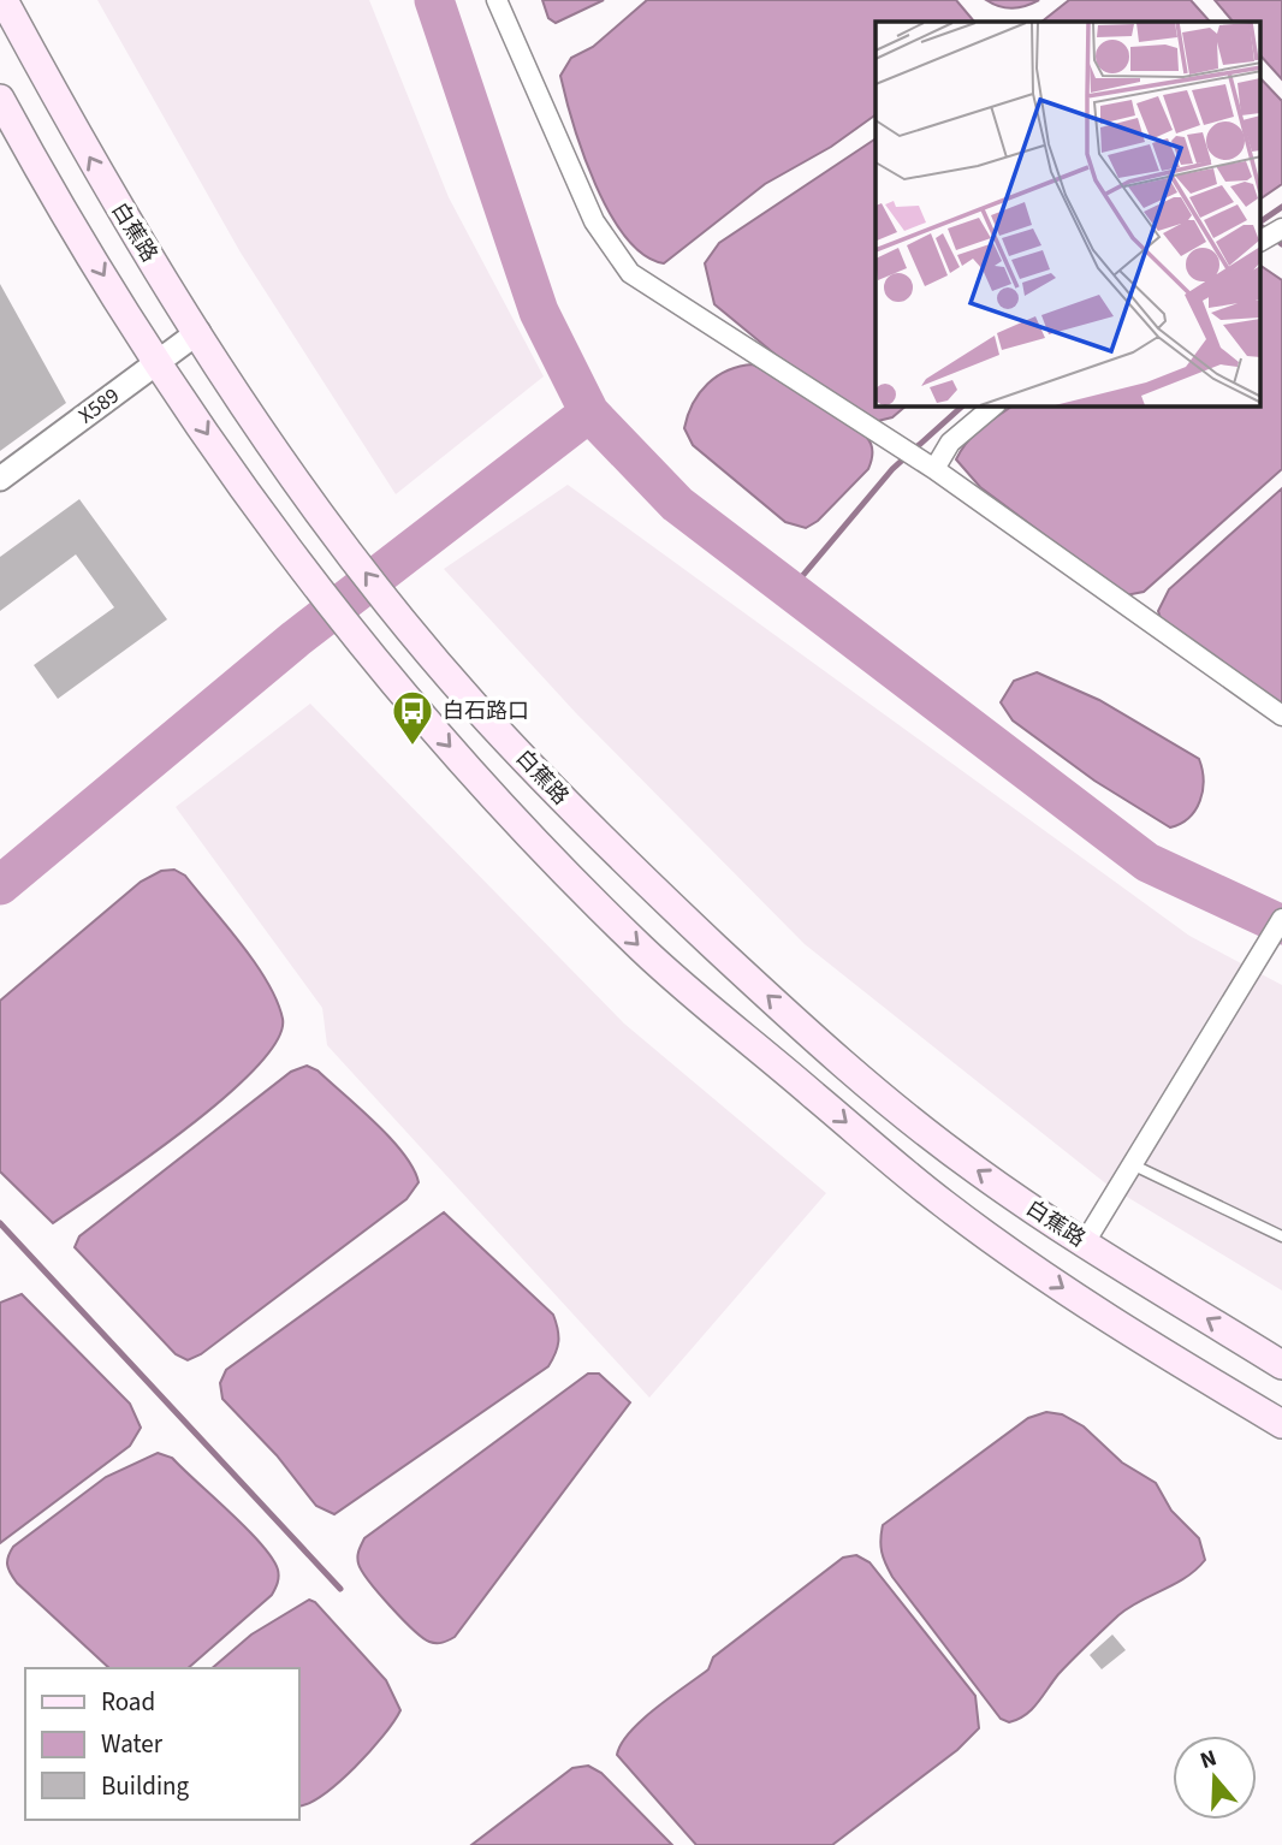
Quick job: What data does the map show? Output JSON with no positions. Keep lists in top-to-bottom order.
{
  "streets": {
    "main road": ["白蕉路"],
    "street": ["X589"]
  },
  "crossings": [
    ["白蕉路", "X589"]
  ],
  "places": {
    "bus stop": ["白石路口"]
  },
  "legend": ["Road", "Water", "Building"],
  "north": "top"
}
